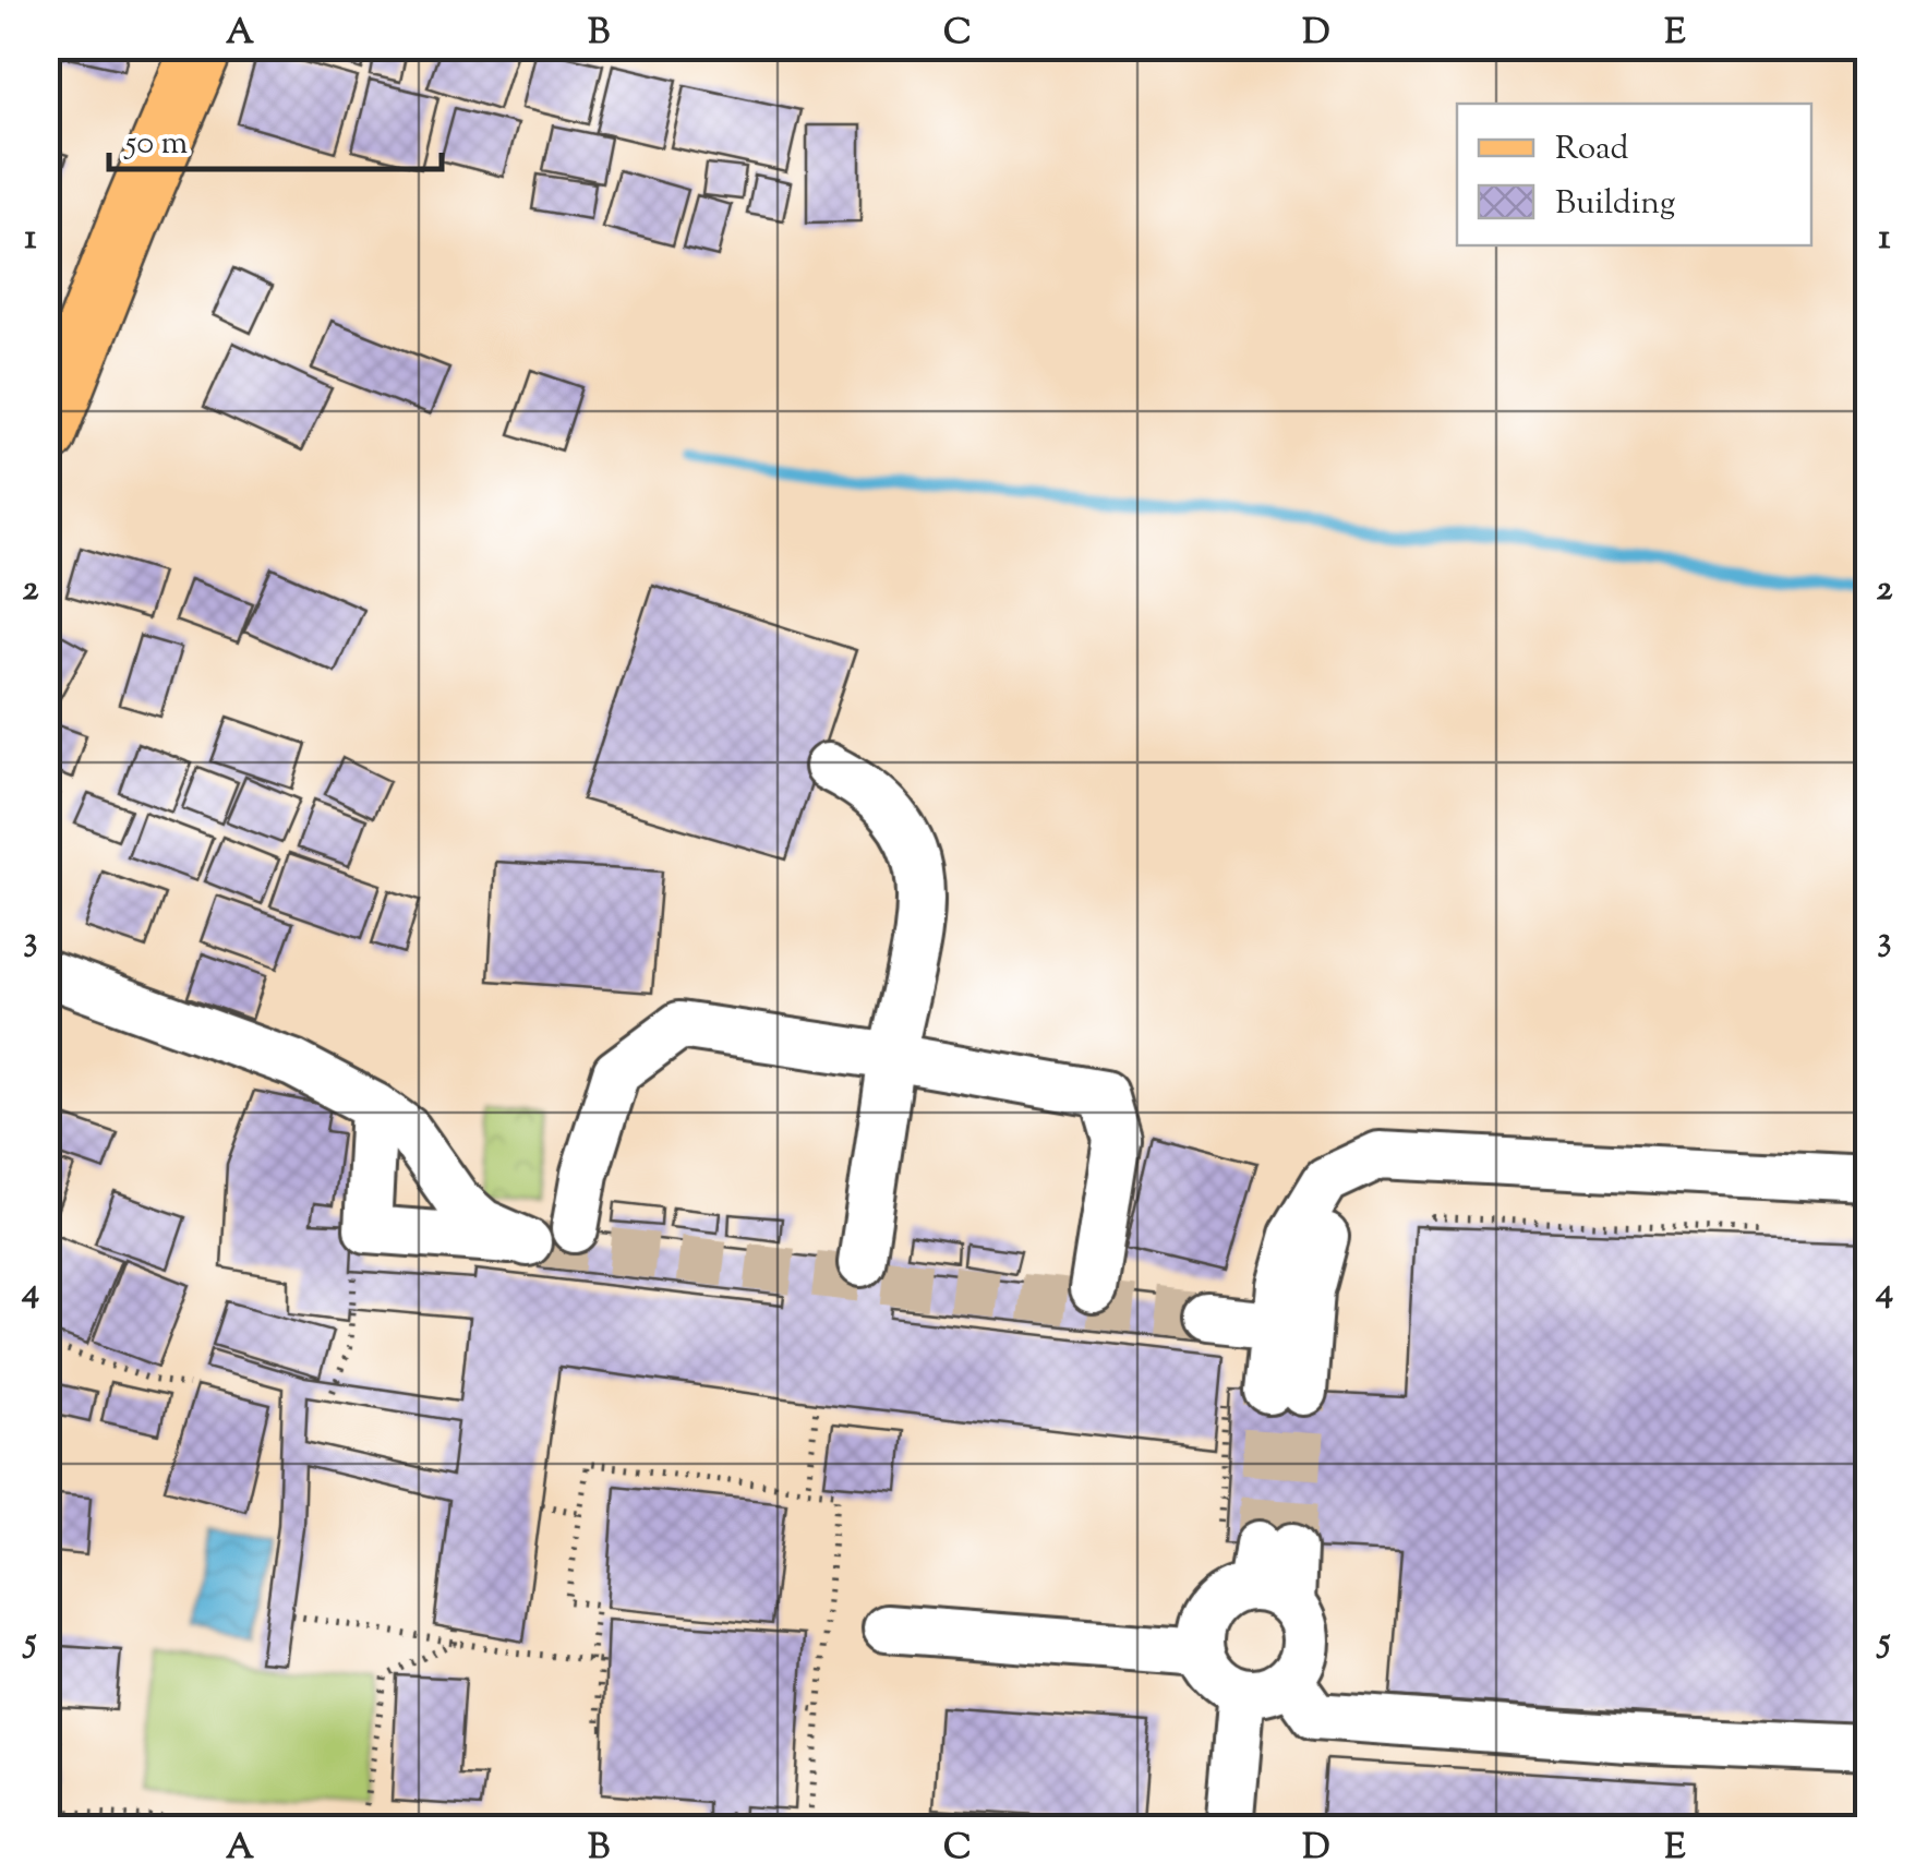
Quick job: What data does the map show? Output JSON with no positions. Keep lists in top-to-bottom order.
{
  "legend": ["Road", "Building"],
  "scale_bar": "50 m",
  "grid": {
    "columns": [
      "A",
      "B",
      "C",
      "D",
      "E"
    ],
    "rows": [
      "1",
      "2",
      "3",
      "4",
      "5"
    ]
  }
}
